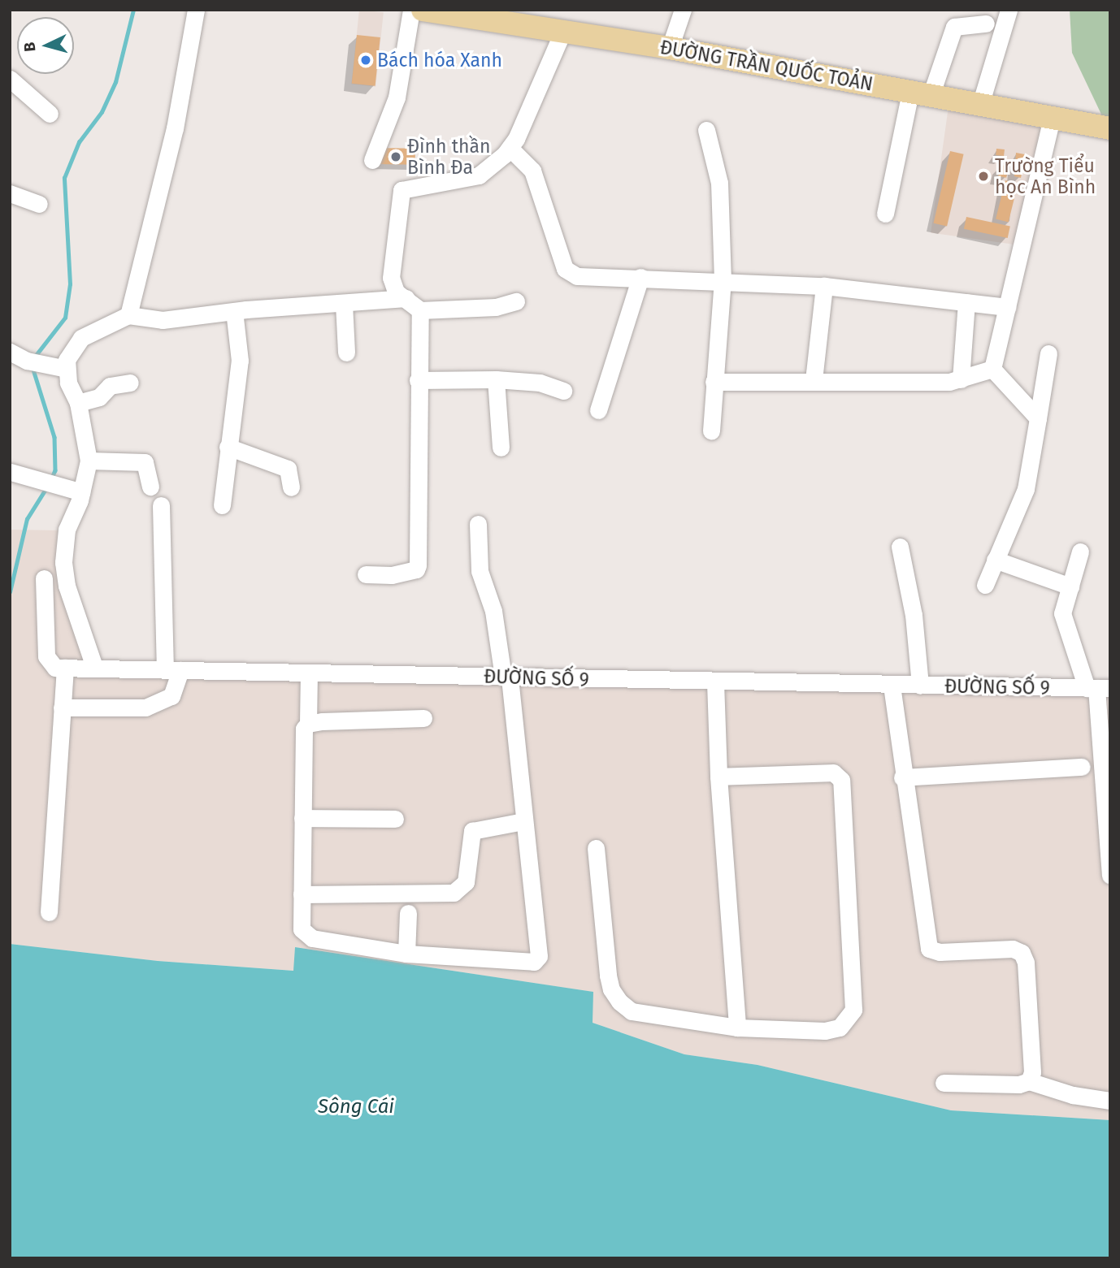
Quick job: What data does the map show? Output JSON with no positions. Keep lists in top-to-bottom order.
{
  "streets": {
    "main road": ["ĐƯỜNG TRẦN QUỐC TOẢN"],
    "street": ["ĐƯỜNG SỐ 9"]
  },
  "water": ["Sông Cái"],
  "places": ["Bách hóa Xanh", "Đình thần Bình Đa", "Trường Tiểu học An Bình"],
  "north": "left"
}
